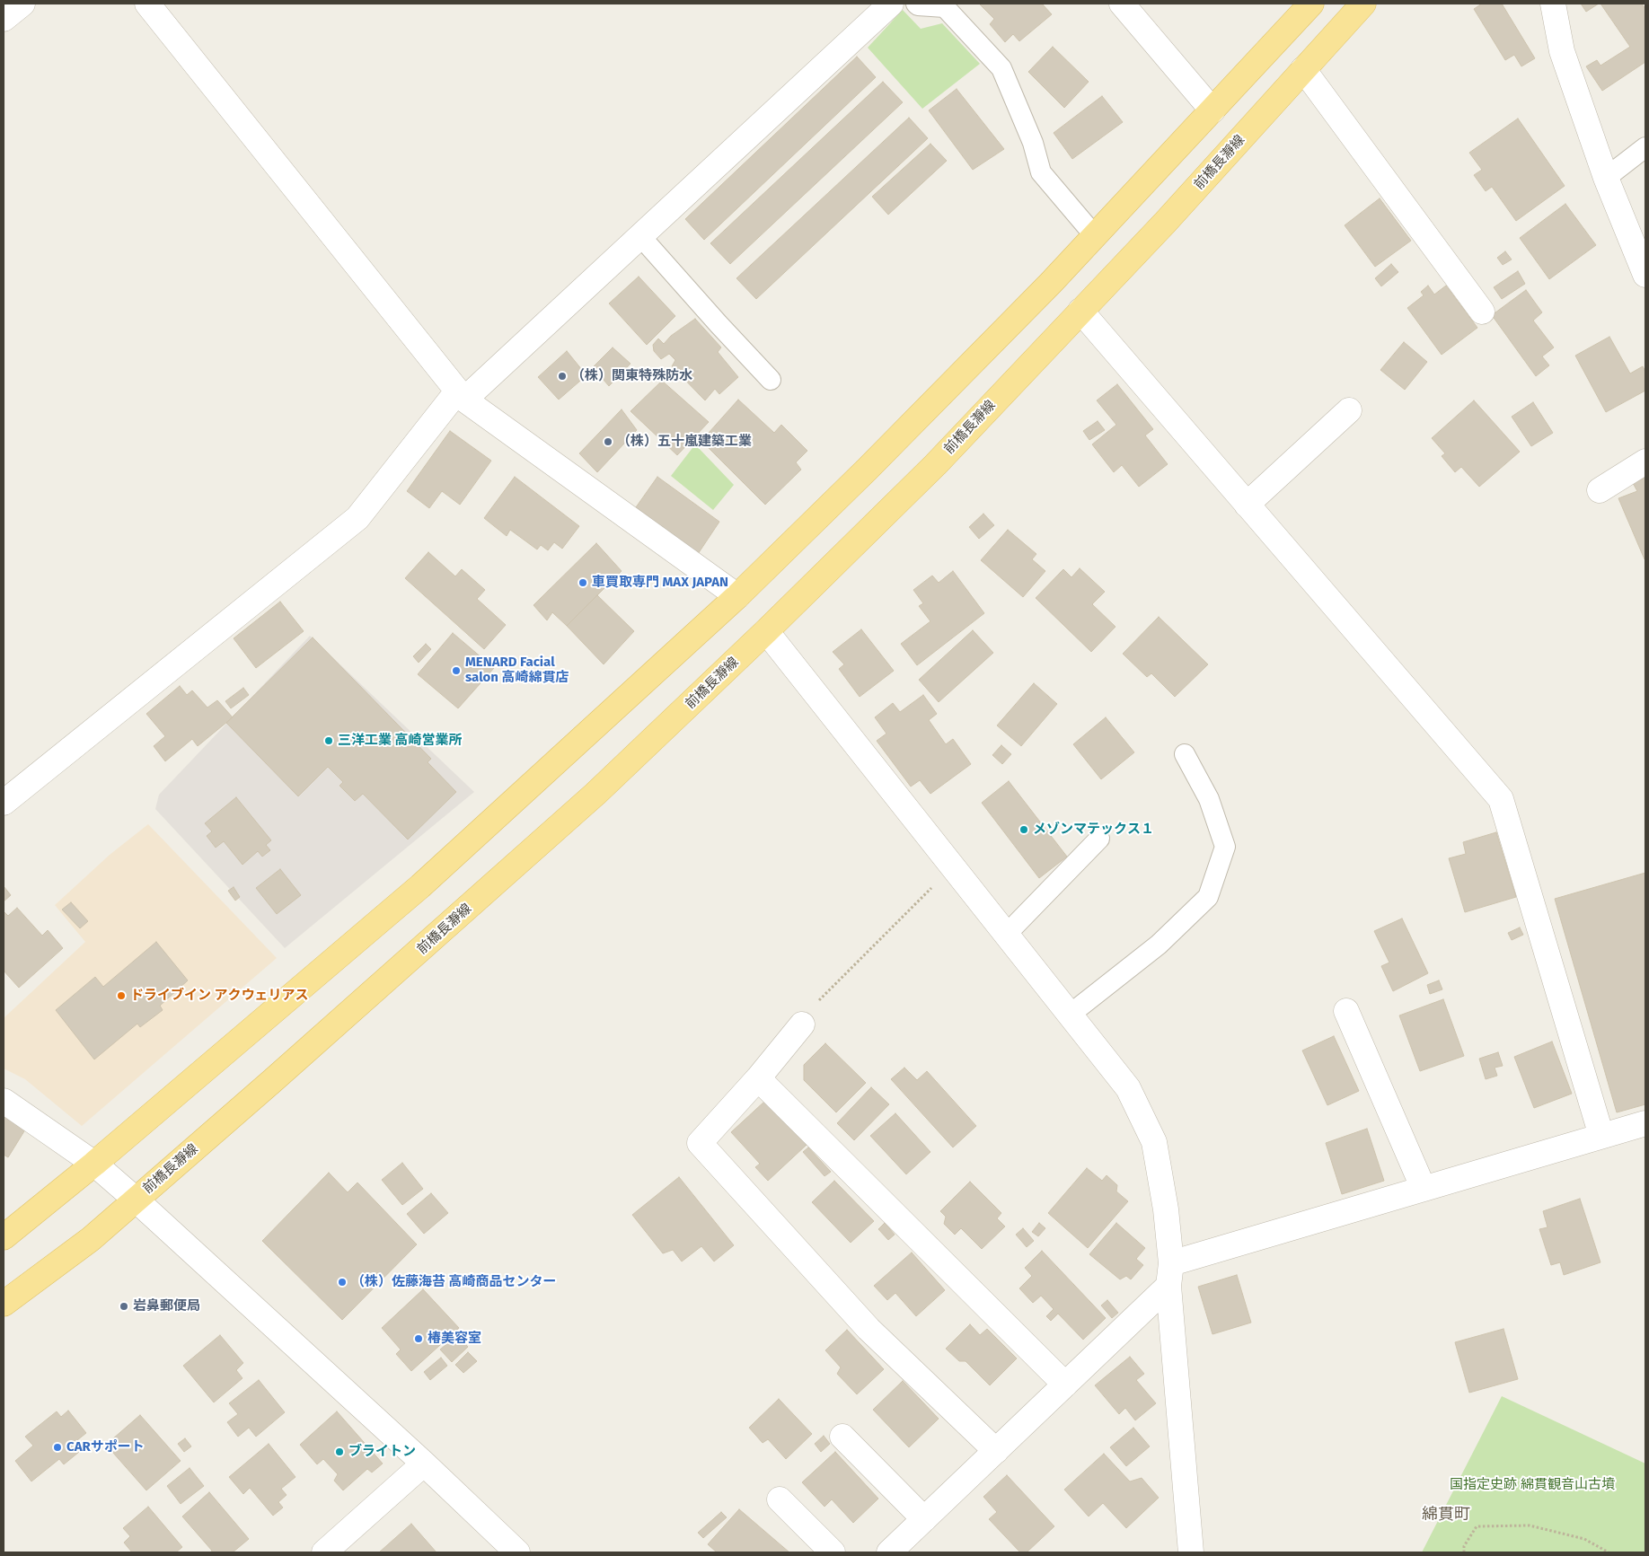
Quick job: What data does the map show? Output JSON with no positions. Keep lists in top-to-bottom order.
{
  "streets": {
    "main road": ["前橋長瀞線"]
  },
  "districts": ["綿貫町"],
  "parks": ["国指定史跡 綿貫観音山古墳"],
  "places": [
    "（株）関東特殊防水",
    "（株）五十嵐建築工業",
    "車買取専門 MAX JAPAN",
    "MENARD Facial salon 高崎綿貫店",
    "三洋工業 高崎営業所",
    "メゾンマテックス１",
    "ドライブイン アクウェリアス",
    "（株）佐藤海苔 高崎商品センター",
    "岩鼻郵便局",
    "椿美容室",
    "CARサポート",
    "ブライトン"
  ]
}
